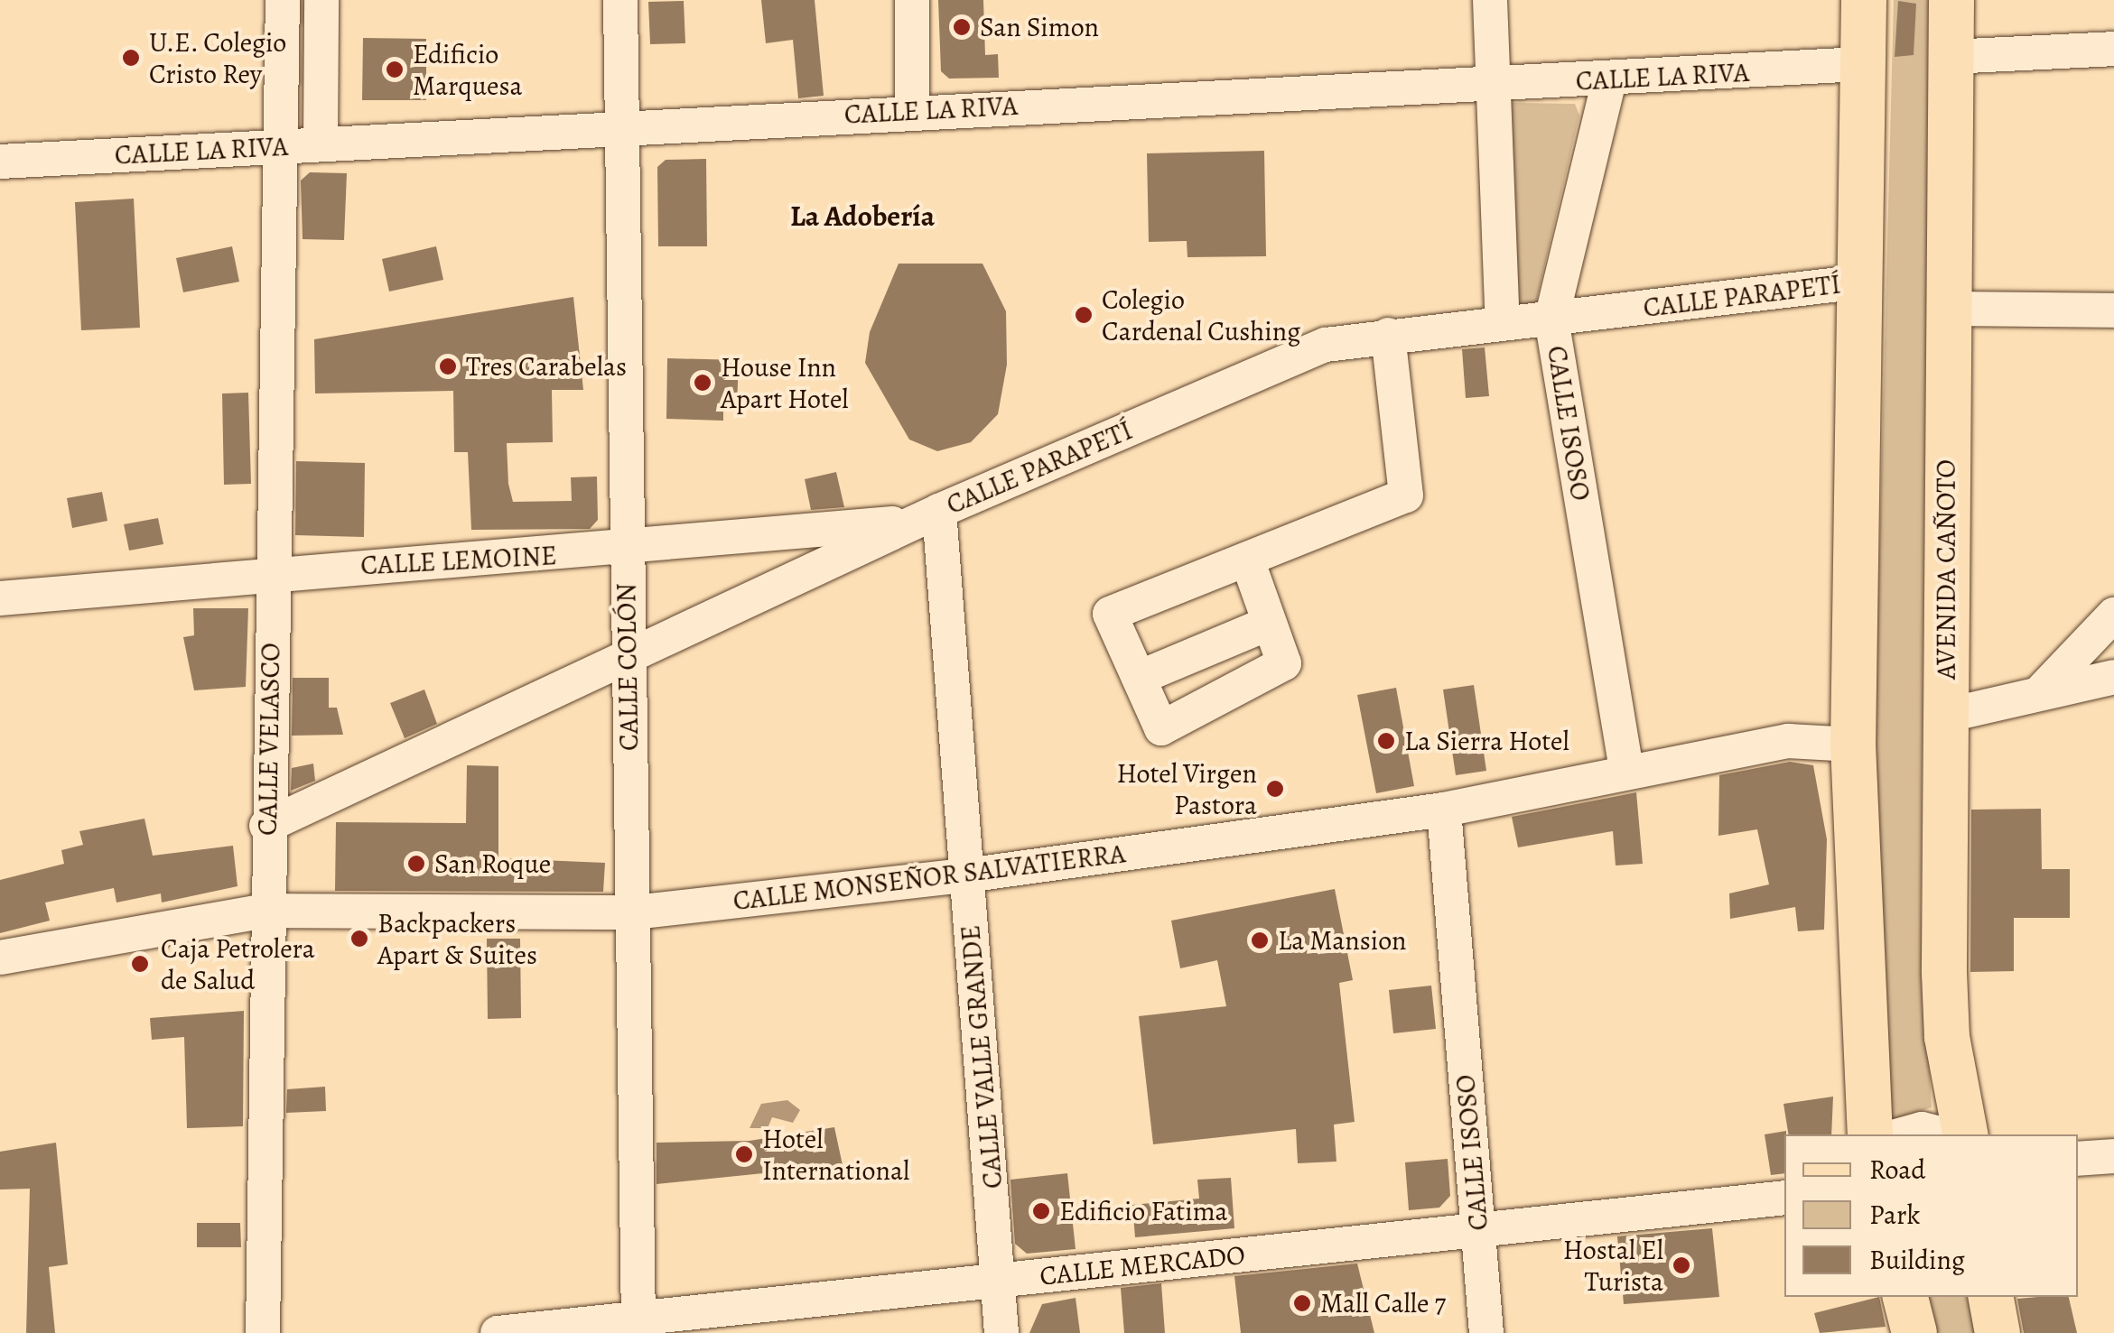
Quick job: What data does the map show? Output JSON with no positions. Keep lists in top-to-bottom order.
{
  "streets": {
    "main road": ["AVENIDA CAÑOTO"],
    "street": [
      "CALLE LA RIVA",
      "CALLE PARAPETÍ",
      "CALLE ISOSO",
      "CALLE LEMOINE",
      "CALLE COLÓN",
      "CALLE VELASCO",
      "CALLE MONSEÑOR SALVATIERRA",
      "CALLE VALLE GRANDE",
      "CALLE MERCADO"
    ]
  },
  "crossings": [
    ["CALLE LA RIVA", "CALLE ISOSO"],
    ["CALLE LA RIVA", "CALLE COLÓN"],
    ["CALLE LA RIVA", "CALLE VELASCO"],
    ["CALLE PARAPETÍ", "CALLE ISOSO"],
    ["CALLE PARAPETÍ", "CALLE LEMOINE"],
    ["CALLE PARAPETÍ", "CALLE COLÓN"],
    ["CALLE PARAPETÍ", "CALLE VELASCO"],
    ["CALLE PARAPETÍ", "CALLE VALLE GRANDE"],
    ["CALLE ISOSO", "CALLE MONSEÑOR SALVATIERRA"],
    ["CALLE ISOSO", "CALLE MERCADO"],
    ["CALLE LEMOINE", "CALLE COLÓN"],
    ["CALLE LEMOINE", "CALLE VELASCO"],
    ["CALLE LEMOINE", "CALLE VALLE GRANDE"],
    ["CALLE COLÓN", "CALLE MONSEÑOR SALVATIERRA"],
    ["CALLE COLÓN", "CALLE MERCADO"],
    ["CALLE VELASCO", "CALLE MONSEÑOR SALVATIERRA"],
    ["CALLE MONSEÑOR SALVATIERRA", "CALLE VALLE GRANDE"],
    ["CALLE VALLE GRANDE", "CALLE MERCADO"]
  ],
  "districts": ["La Adobería"],
  "places": [
    "San Simon",
    "U.E. Colegio Cristo Rey",
    "Edificio Marquesa",
    "Colegio Cardenal Cushing",
    "Tres Carabelas",
    "House Inn Apart Hotel",
    "La Sierra Hotel",
    "Hotel Virgen Pastora",
    "San Roque",
    "Backpackers Apart & Suites",
    "La Mansion",
    "Caja Petrolera de Salud",
    "Hotel International",
    "Edificio Fatima",
    "Hostal El Turista",
    "Mall Calle 7"
  ],
  "legend": ["Road", "Park", "Building"]
}
